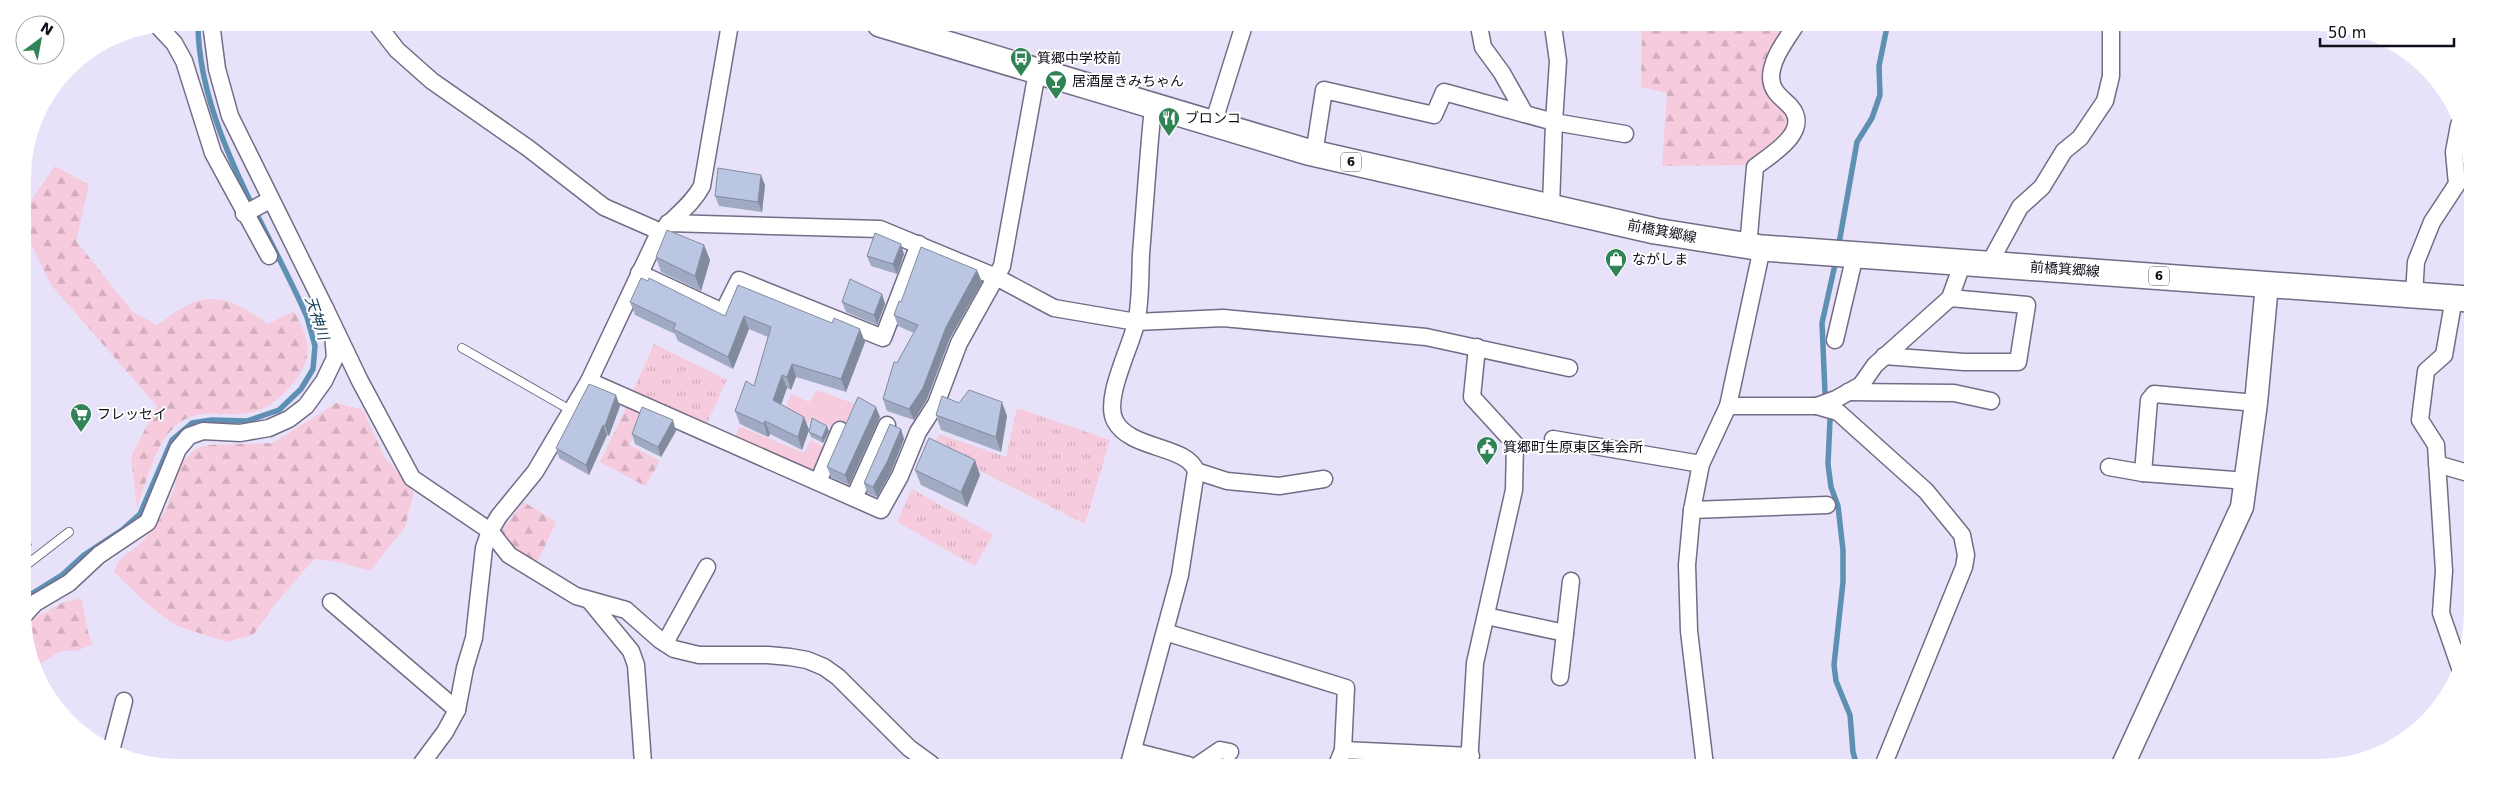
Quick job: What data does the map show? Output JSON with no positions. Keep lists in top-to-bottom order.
{
  "streets": {
    "main road": ["6", "前橋箕郷線"]
  },
  "water": ["天神川"],
  "places": {
    "bus stop": ["箕郷中学校前"],
    "bar": ["居酒屋きみちゃん"],
    "restaurant": ["ブロンコ"],
    "shop": ["ながしま"],
    "supermarket": ["フレッセイ"],
    "public building": ["箕郷町生原東区集会所"]
  },
  "scale_bar": "50 m",
  "north": "top right"
}
